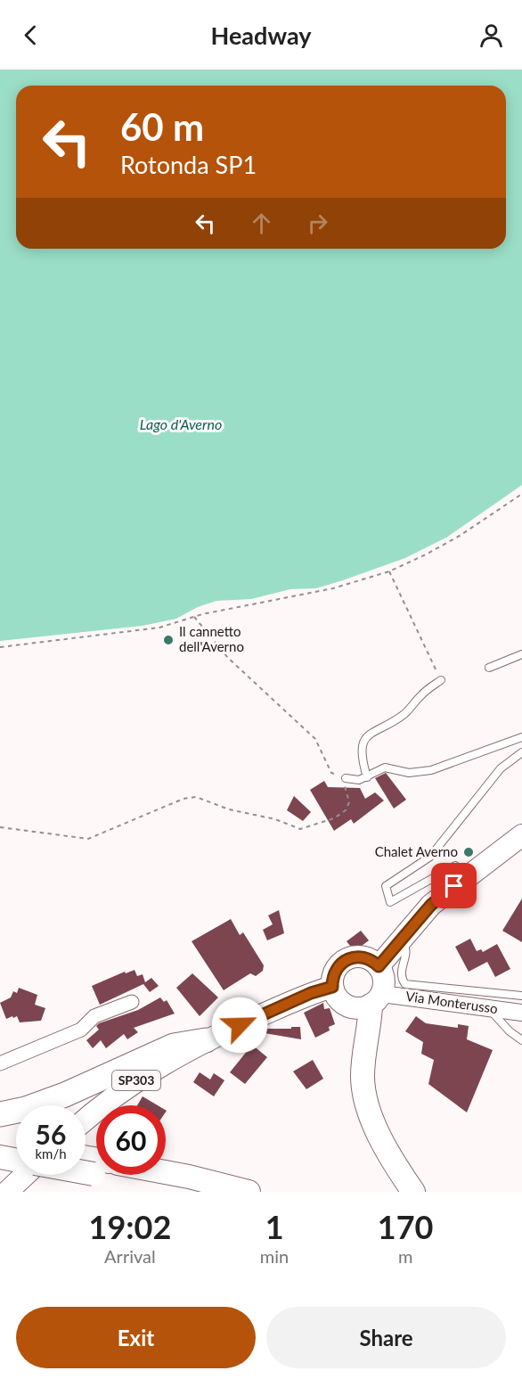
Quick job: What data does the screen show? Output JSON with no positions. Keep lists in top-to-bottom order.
{
  "streets": {
    "main road": ["SP303"],
    "street": ["Via Monterusso"]
  },
  "crossings": [
    ["Via Monterusso", "SP303"]
  ],
  "water": ["Lago d'Averno"],
  "places": ["Il cannetto dell'Averno", "Chalet Averno"],
  "page": {
    "header": "Headway",
    "turn": ["60 m", "Rotonda SP1"],
    "speed": "56 km/h",
    "limit": "60",
    "eta": [
      "19:02",
      "Arrival",
      "1",
      "min",
      "170",
      "m"
    ],
    "buttons": ["Exit", "Share"]
  }
}
